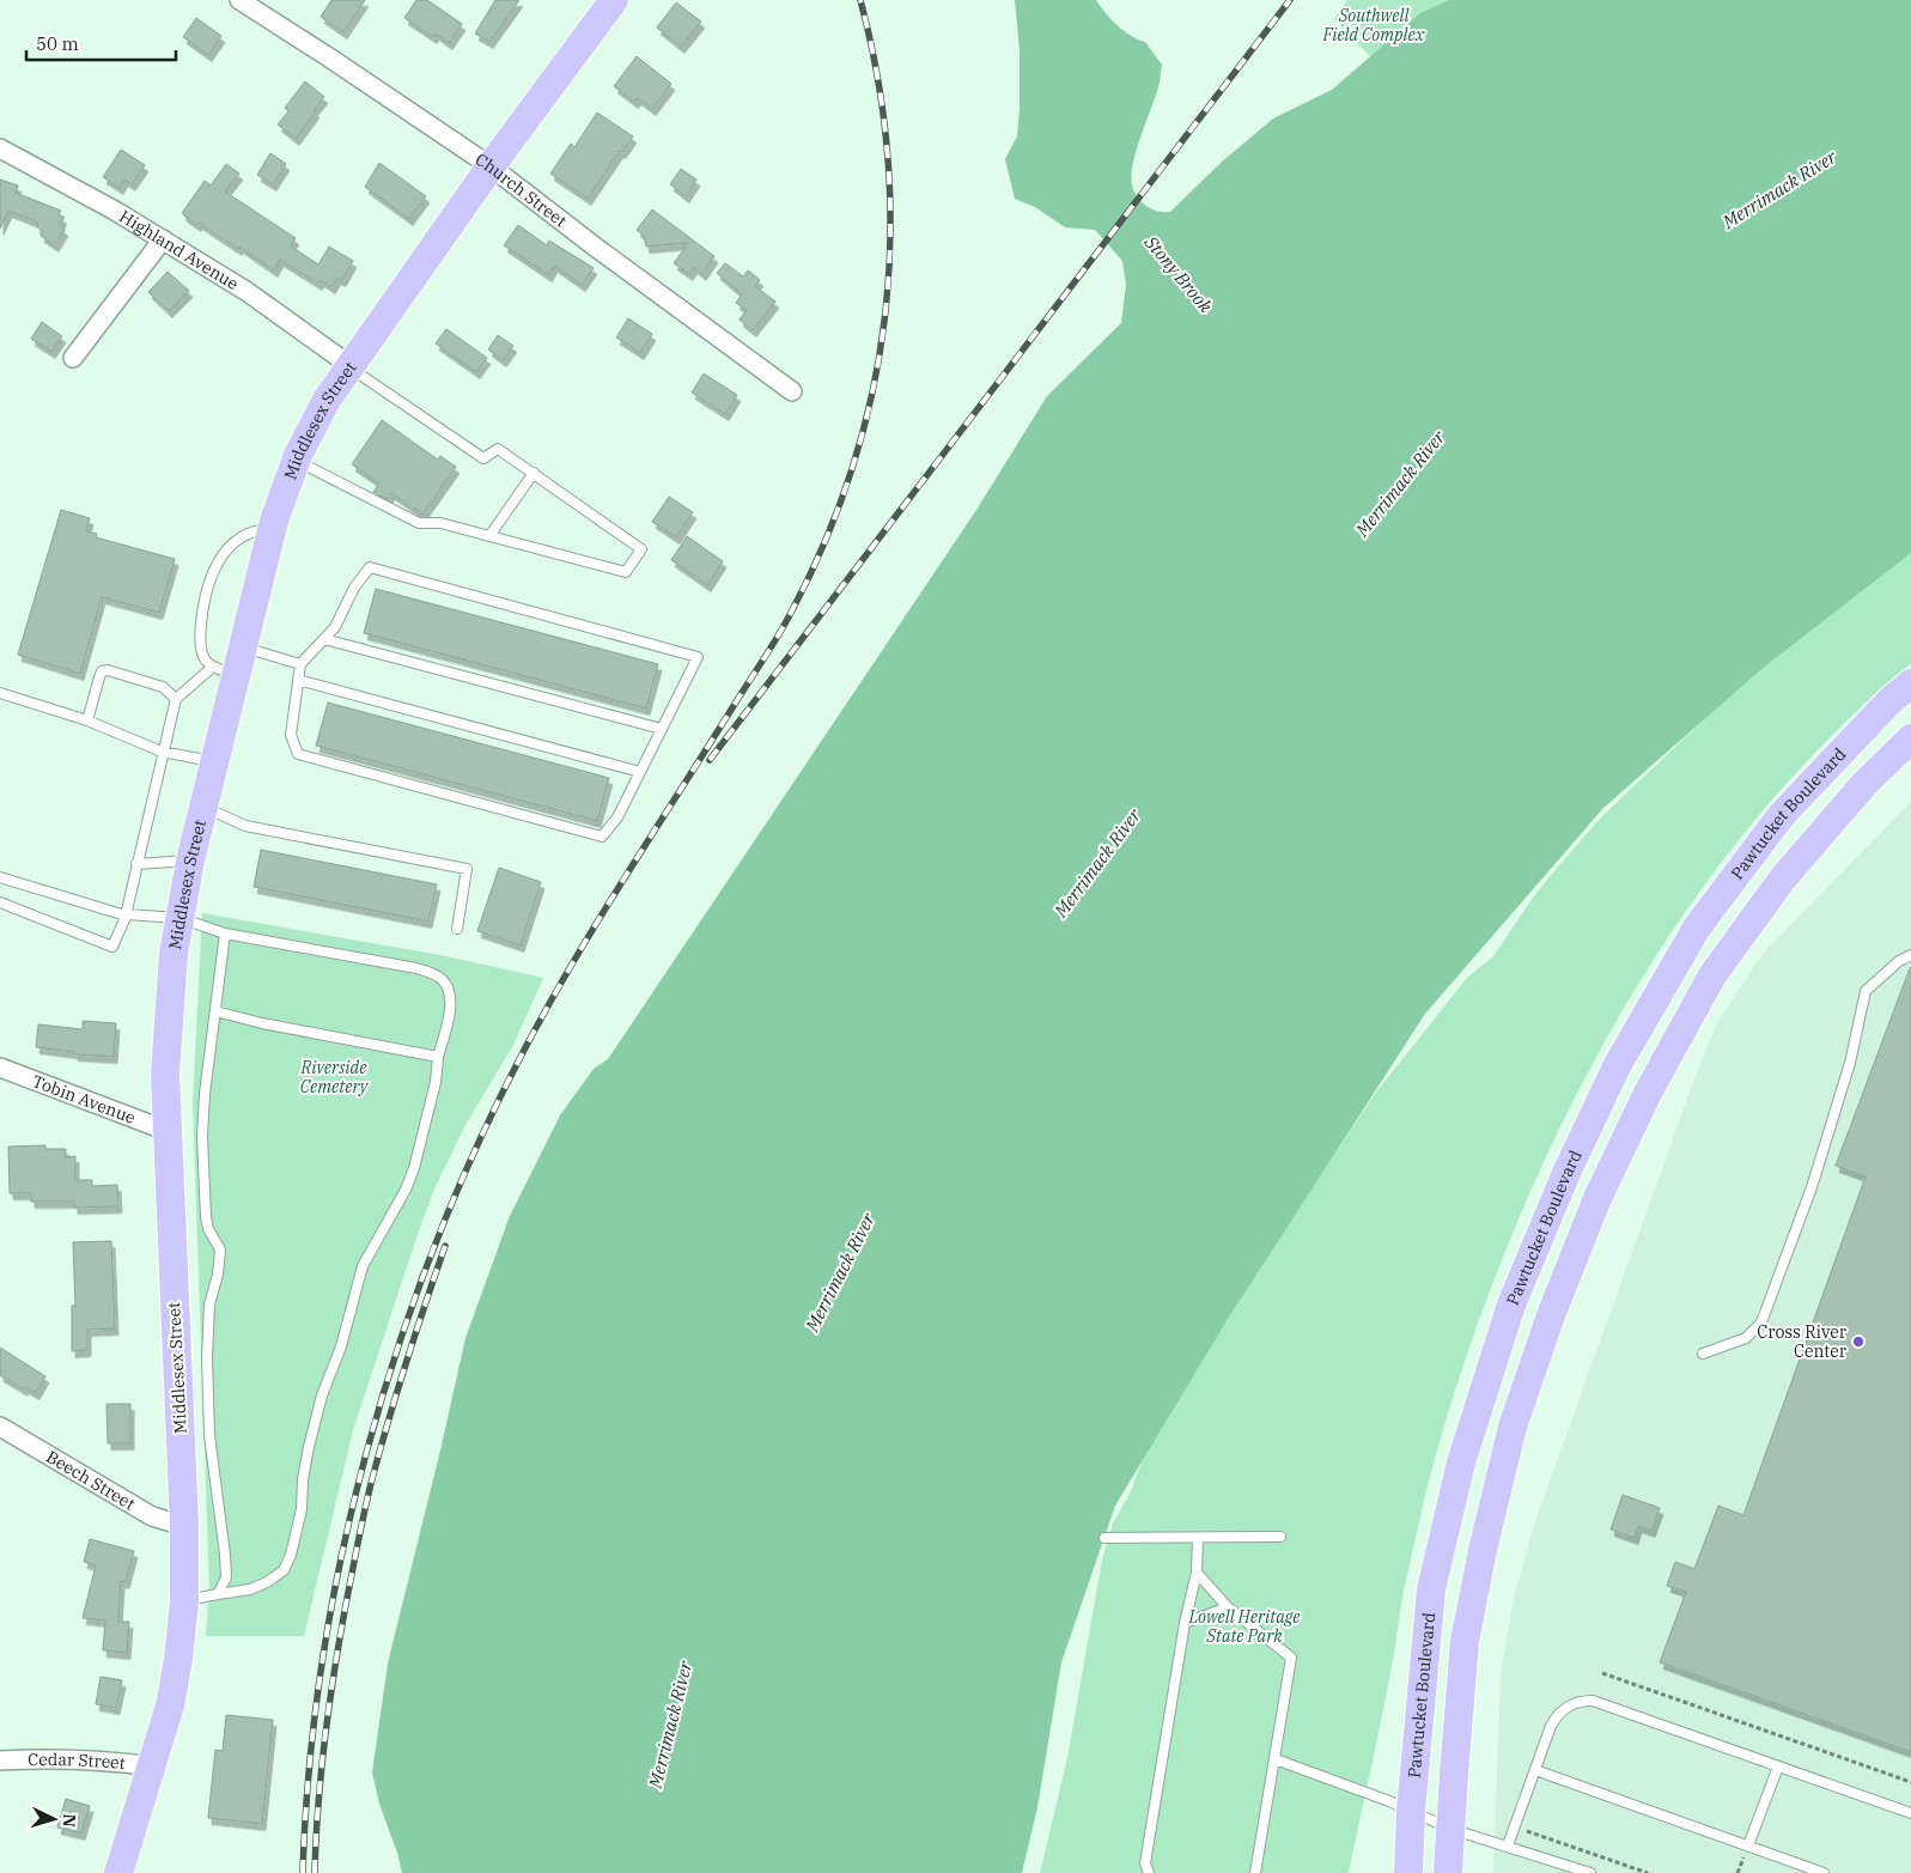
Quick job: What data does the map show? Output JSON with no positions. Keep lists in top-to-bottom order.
{
  "streets": {
    "main road": ["Middlesex Street", "Pawtucket Boulevard"],
    "street": [
      "Church Street",
      "Highland Avenue",
      "Tobin Avenue",
      "Beech Street",
      "Cedar Street"
    ]
  },
  "crossings": [
    ["Church Street", "Middlesex Street"],
    ["Highland Avenue", "Middlesex Street"],
    ["Middlesex Street", "Tobin Avenue"],
    ["Middlesex Street", "Beech Street"],
    ["Middlesex Street", "Cedar Street"]
  ],
  "water": ["Merrimack River", "Stony Brook"],
  "parks": ["Southwell Field Complex", "Riverside Cemetery", "Lowell Heritage State Park"],
  "places": ["Cross River Center"],
  "scale_bar": "50 m",
  "north": "right"
}
